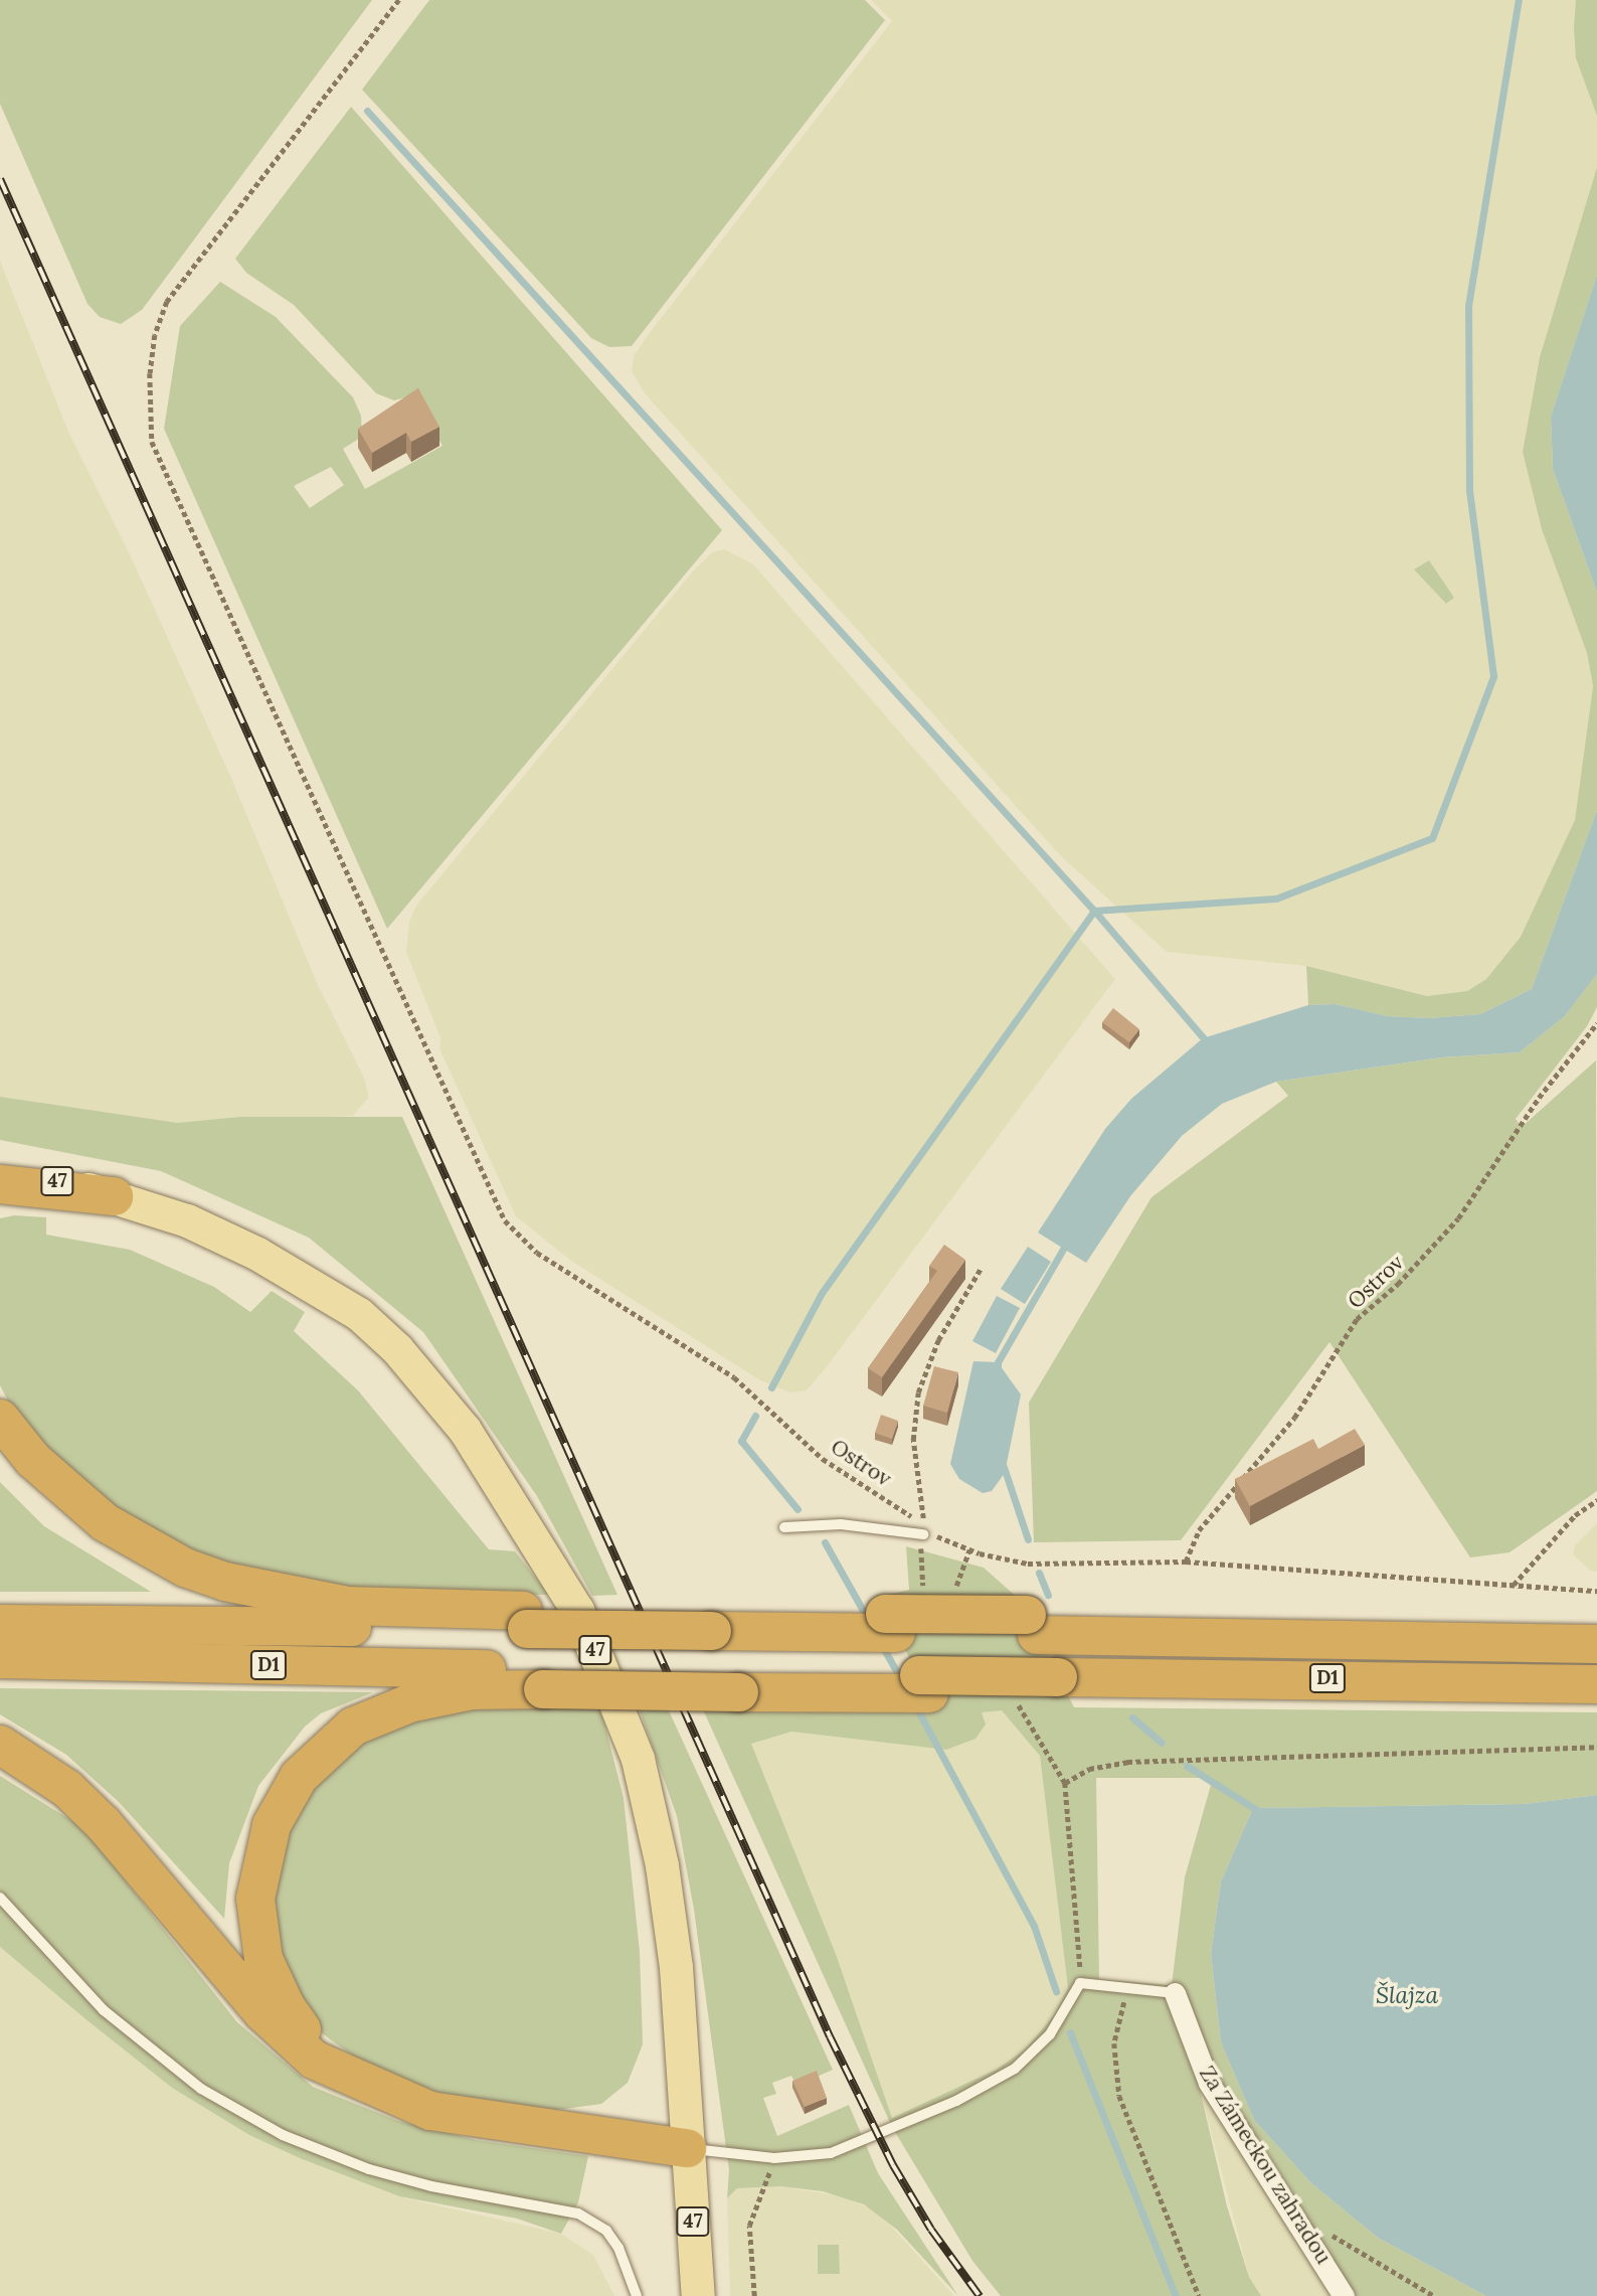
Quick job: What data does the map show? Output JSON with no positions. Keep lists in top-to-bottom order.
{
  "streets": {
    "highway": ["D1"],
    "main road": ["47"],
    "street": ["Za Zámeckou zahradou"],
    "path": ["Ostrov"]
  },
  "water": ["Šlajza"]
}
